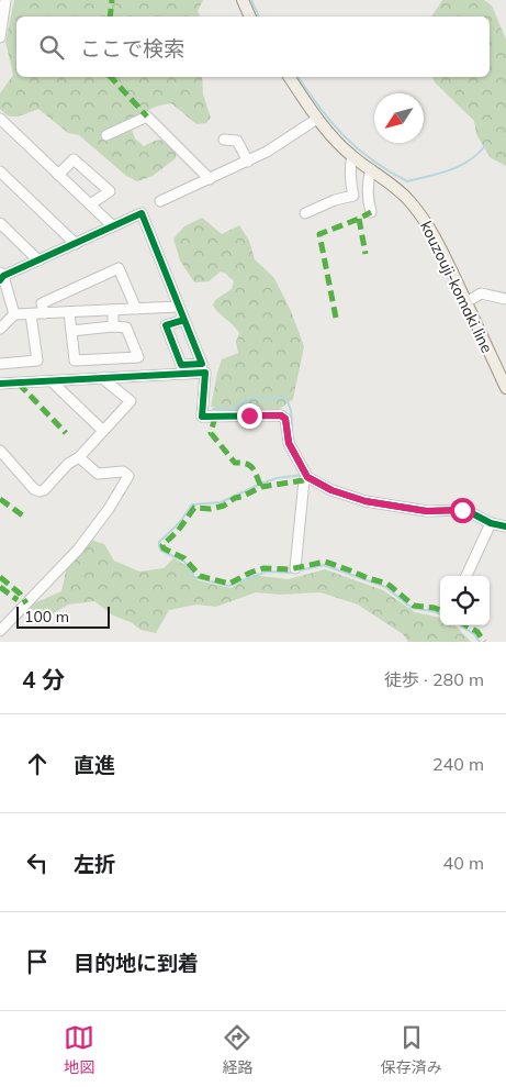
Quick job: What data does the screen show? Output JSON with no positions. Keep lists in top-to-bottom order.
{
  "streets": {
    "main road": ["kouzouji-komaki line"]
  },
  "scale_bar": "100 m",
  "north": "bottom left",
  "page": {
    "search": "ここで検索",
    "scale": "100 m",
    "heading": ["4 分", "徒歩 · 280 m"],
    "list": [
      ["直進", "240 m"],
      ["左折", "40 m"],
      "目的地に到着"
    ],
    "nav": ["地図", "経路", "保存済み"]
  }
}
